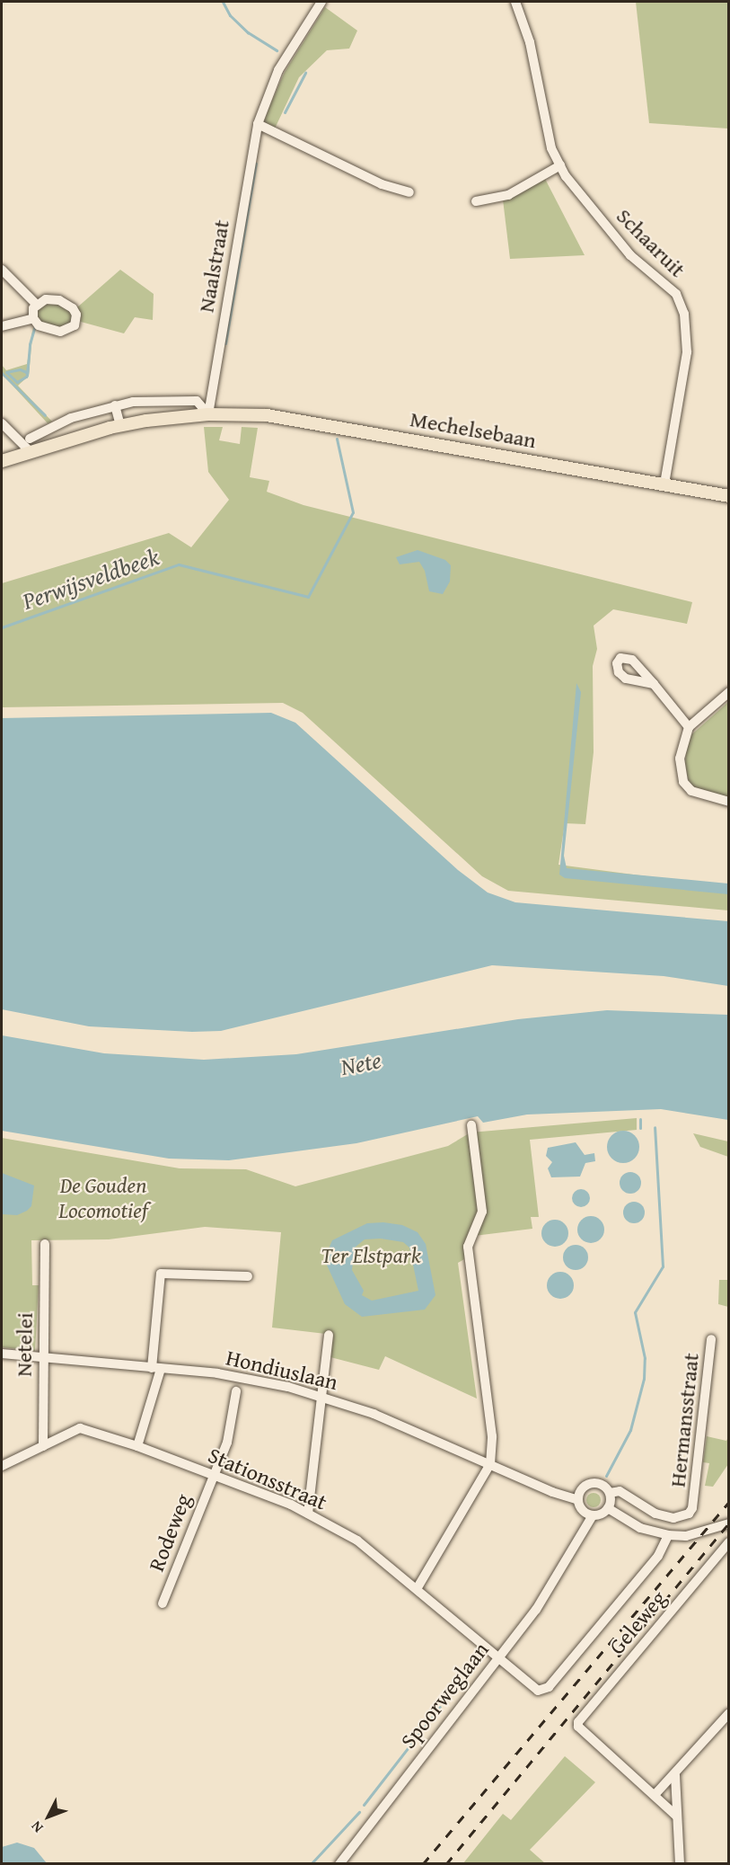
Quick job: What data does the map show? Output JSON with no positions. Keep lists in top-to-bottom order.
{
  "streets": {
    "main road": ["Mechelsebaan"],
    "street": [
      "Schaaruit",
      "Naalstraat",
      "Netelei",
      "Hondiuslaan",
      "Hermansstraat",
      "Stationsstraat",
      "Rodeweg",
      "Geleweg",
      "Spoorweglaan"
    ]
  },
  "crossings": [
    ["Schaaruit", "Mechelsebaan"],
    ["Naalstraat", "Mechelsebaan"],
    ["Netelei", "Hondiuslaan"],
    ["Netelei", "Stationsstraat"],
    ["Hondiuslaan", "Hermansstraat"],
    ["Hondiuslaan", "Spoorweglaan"],
    ["Hermansstraat", "Spoorweglaan"],
    ["Stationsstraat", "Rodeweg"],
    ["Stationsstraat", "Spoorweglaan"]
  ],
  "water": ["Perwijsveldbeek", "Nete"],
  "parks": ["De Gouden Locomotief", "Ter Elstpark"],
  "north": "bottom left"
}
